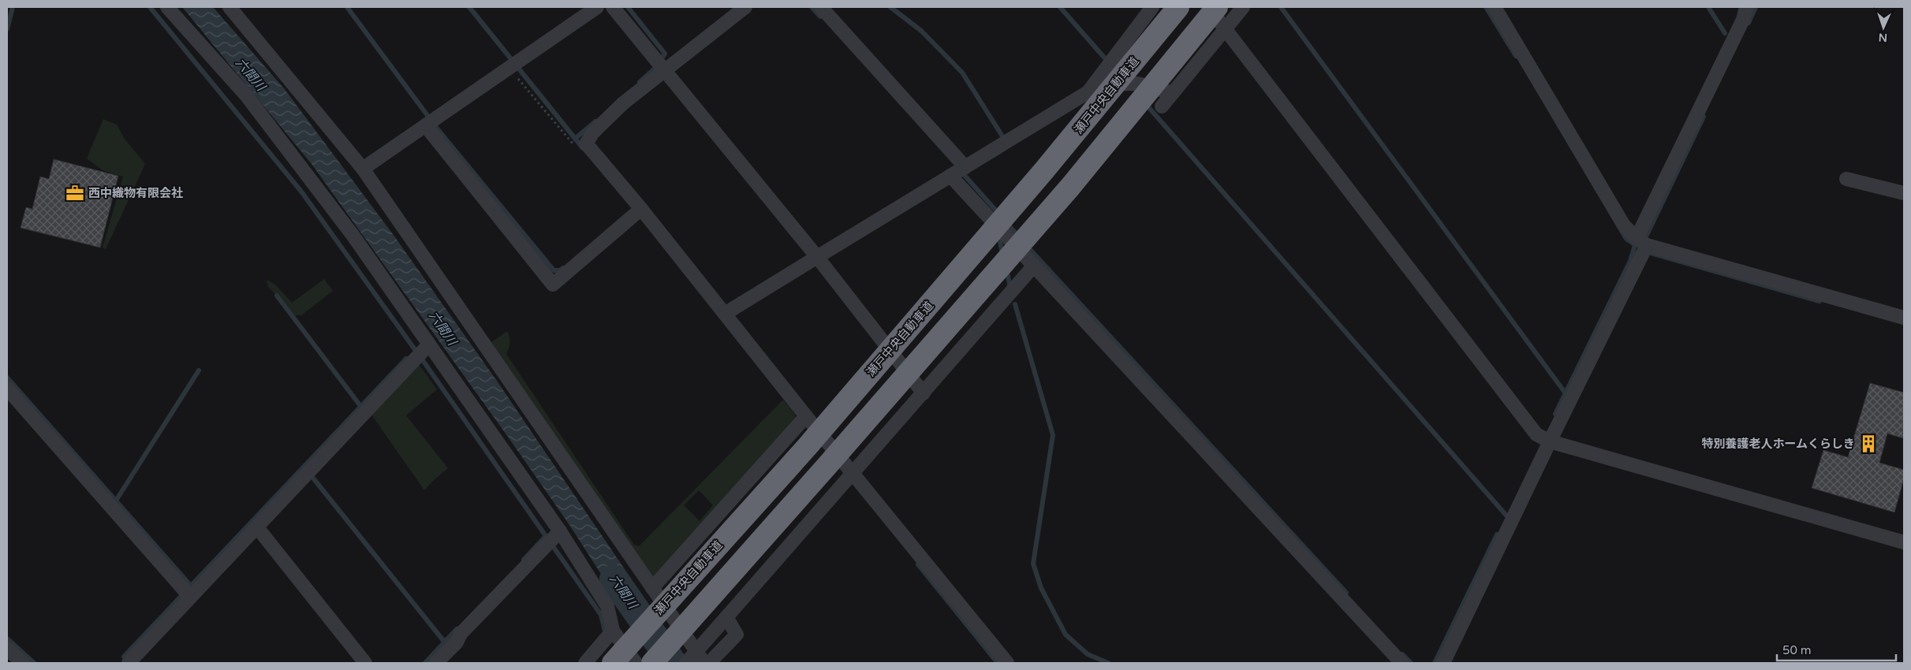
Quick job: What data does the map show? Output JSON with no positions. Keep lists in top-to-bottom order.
{
  "streets": {
    "highway": ["瀬戸中央自動車道"]
  },
  "water": ["六間川"],
  "places": {
    "office": ["西中織物有限会社"],
    "building": ["特別養護老人ホームくらしき"]
  },
  "scale_bar": "50 m",
  "north": "bottom"
}
